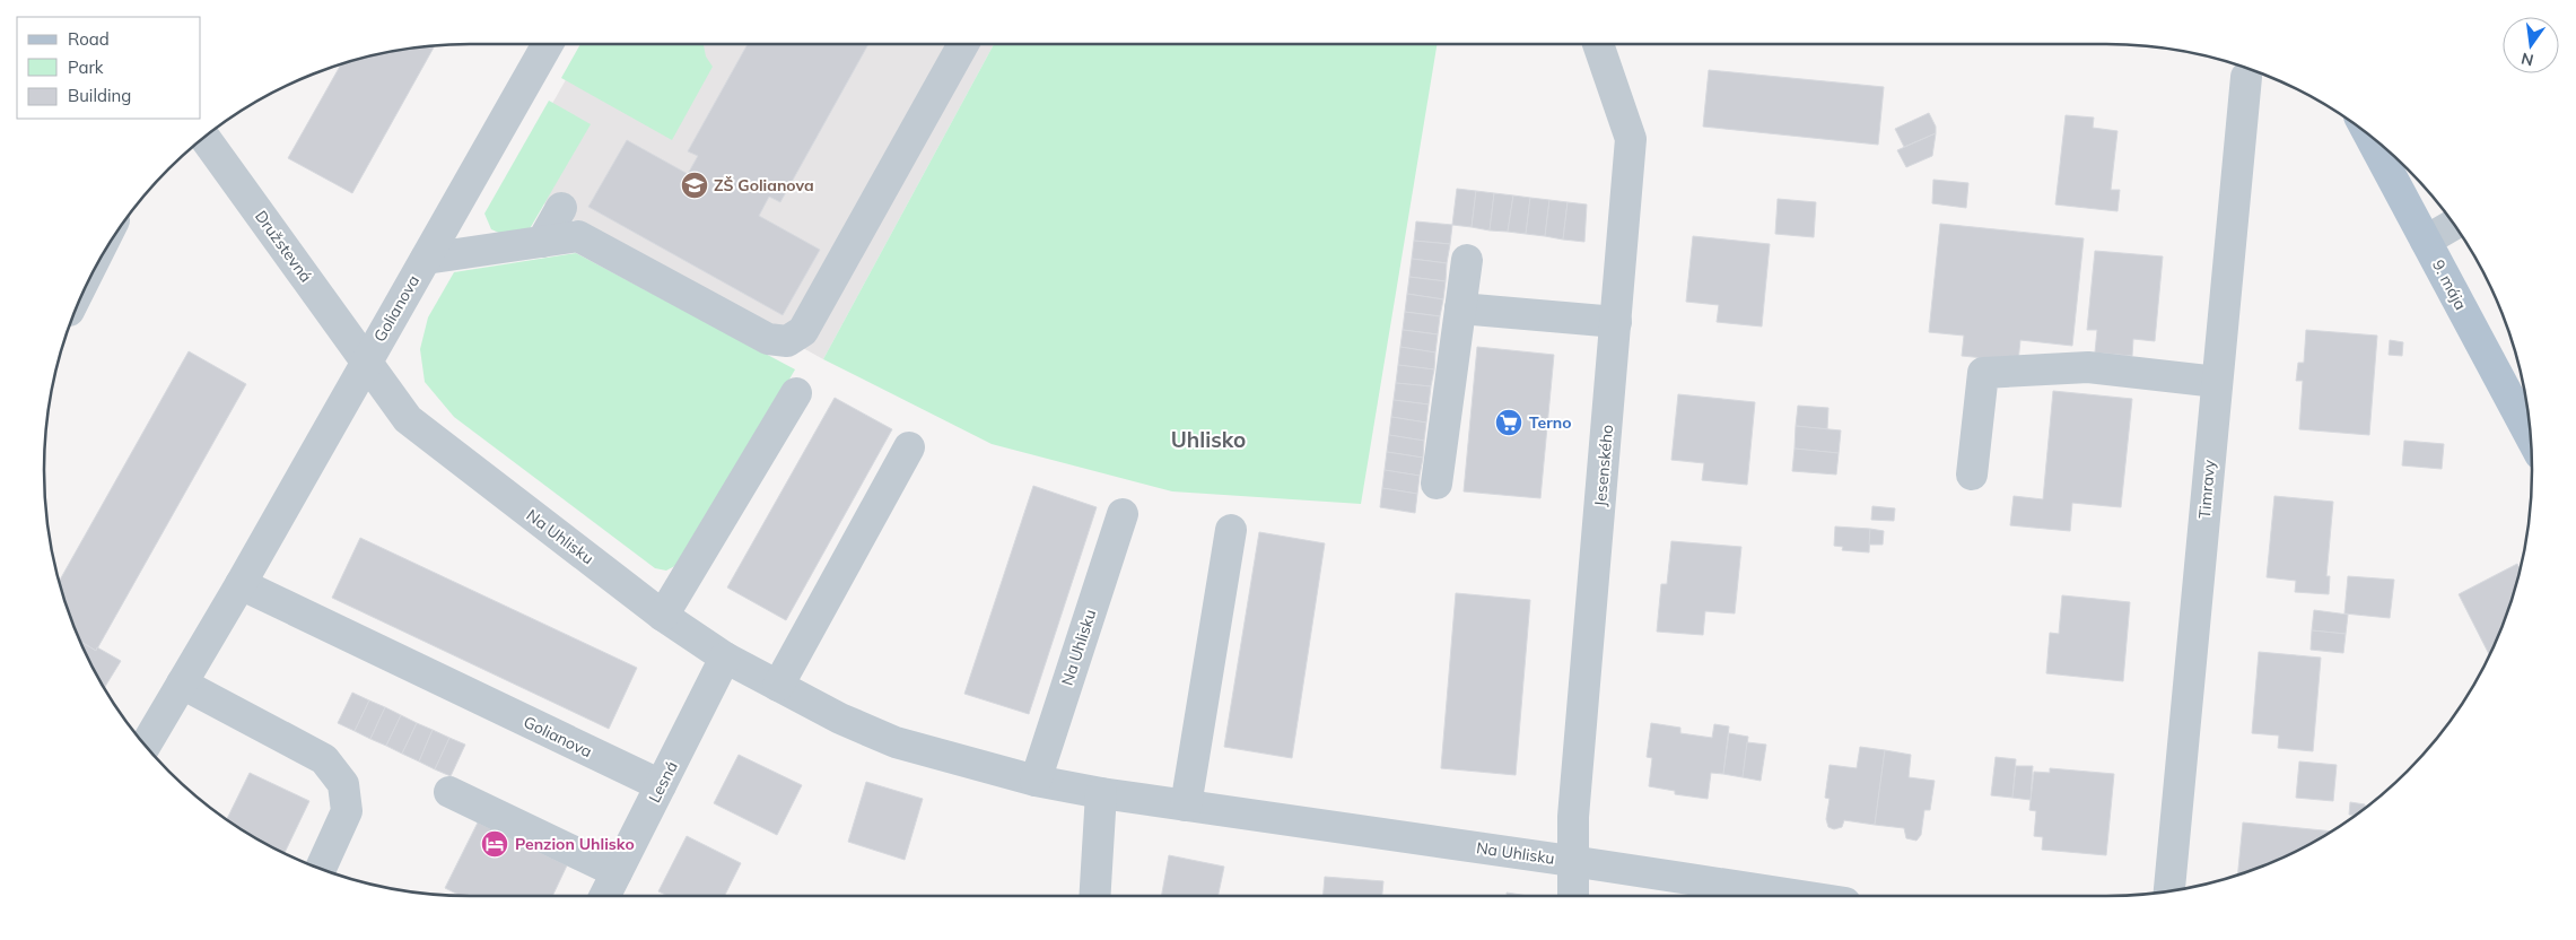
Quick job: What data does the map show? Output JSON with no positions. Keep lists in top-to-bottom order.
{
  "streets": {
    "main road": ["9. mája"],
    "street": [
      "Družstevná",
      "Golianova",
      "Jesenského",
      "Timravy",
      "Na Uhlisku",
      "Lesná"
    ]
  },
  "crossings": [
    ["Družstevná", "Golianova"],
    ["Družstevná", "Na Uhlisku"],
    ["Golianova", "Na Uhlisku"],
    ["Golianova", "Lesná"],
    ["Jesenského", "Na Uhlisku"],
    ["Na Uhlisku", "Lesná"]
  ],
  "districts": ["Uhlisko"],
  "places": {
    "school or university": ["ZŠ Golianova"],
    "supermarket": ["Terno"],
    "hotel": ["Penzion Uhlisko"]
  },
  "legend": ["Road", "Park", "Building"],
  "north": "bottom"
}
